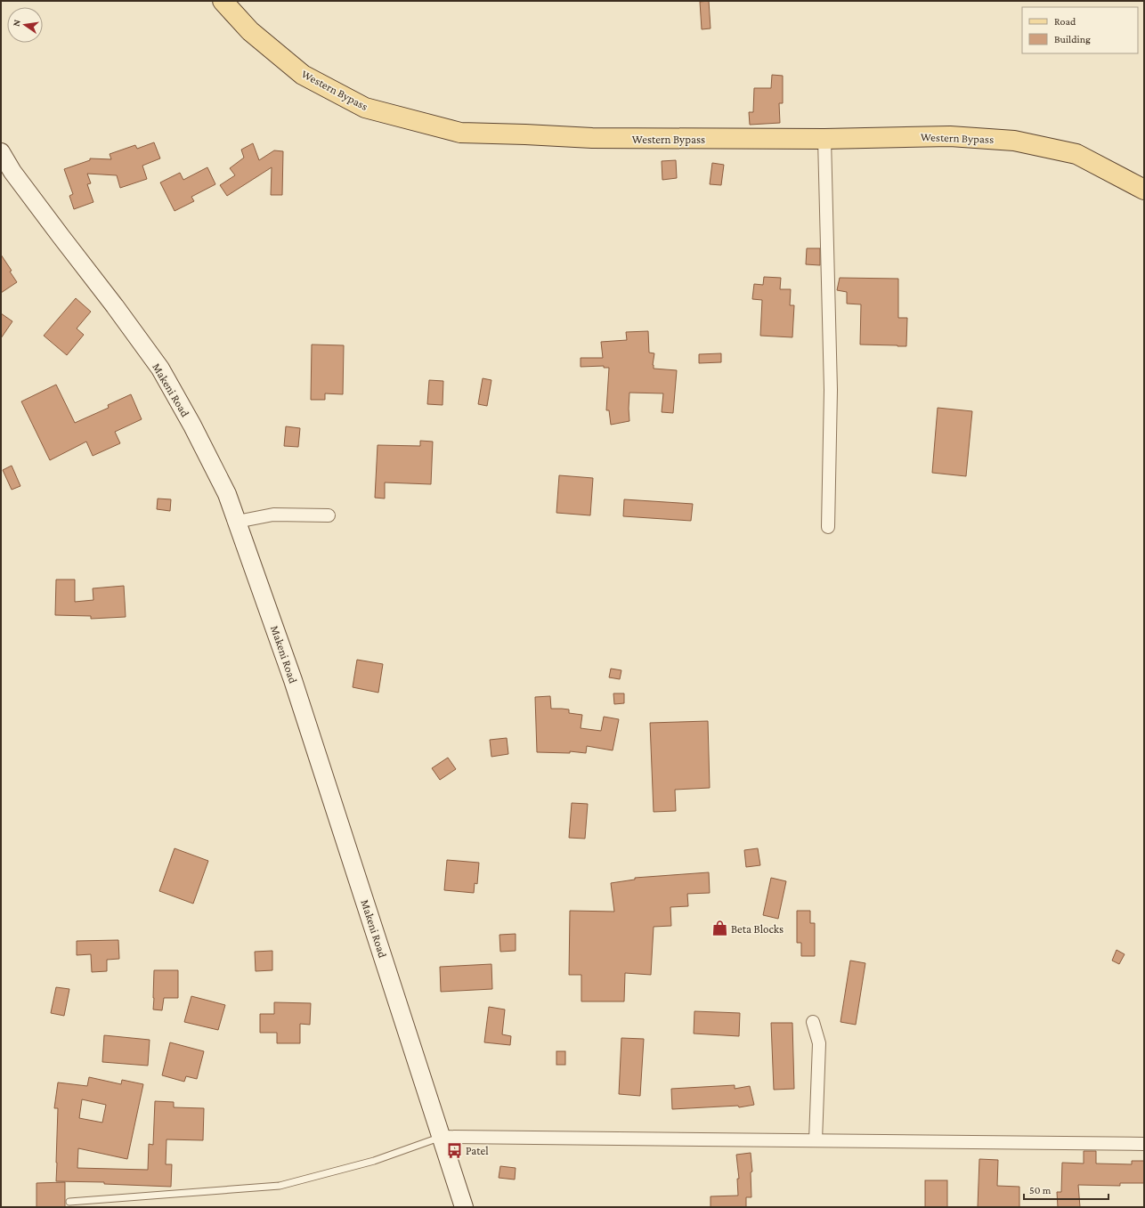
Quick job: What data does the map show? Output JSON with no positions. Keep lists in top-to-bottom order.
{
  "streets": {
    "main road": ["Western Bypass", "Makeni Road"]
  },
  "places": {
    "shop": ["Beta Blocks"],
    "bus stop": ["Patel"]
  },
  "legend": ["Road", "Building"],
  "scale_bar": "50 m",
  "north": "left"
}
